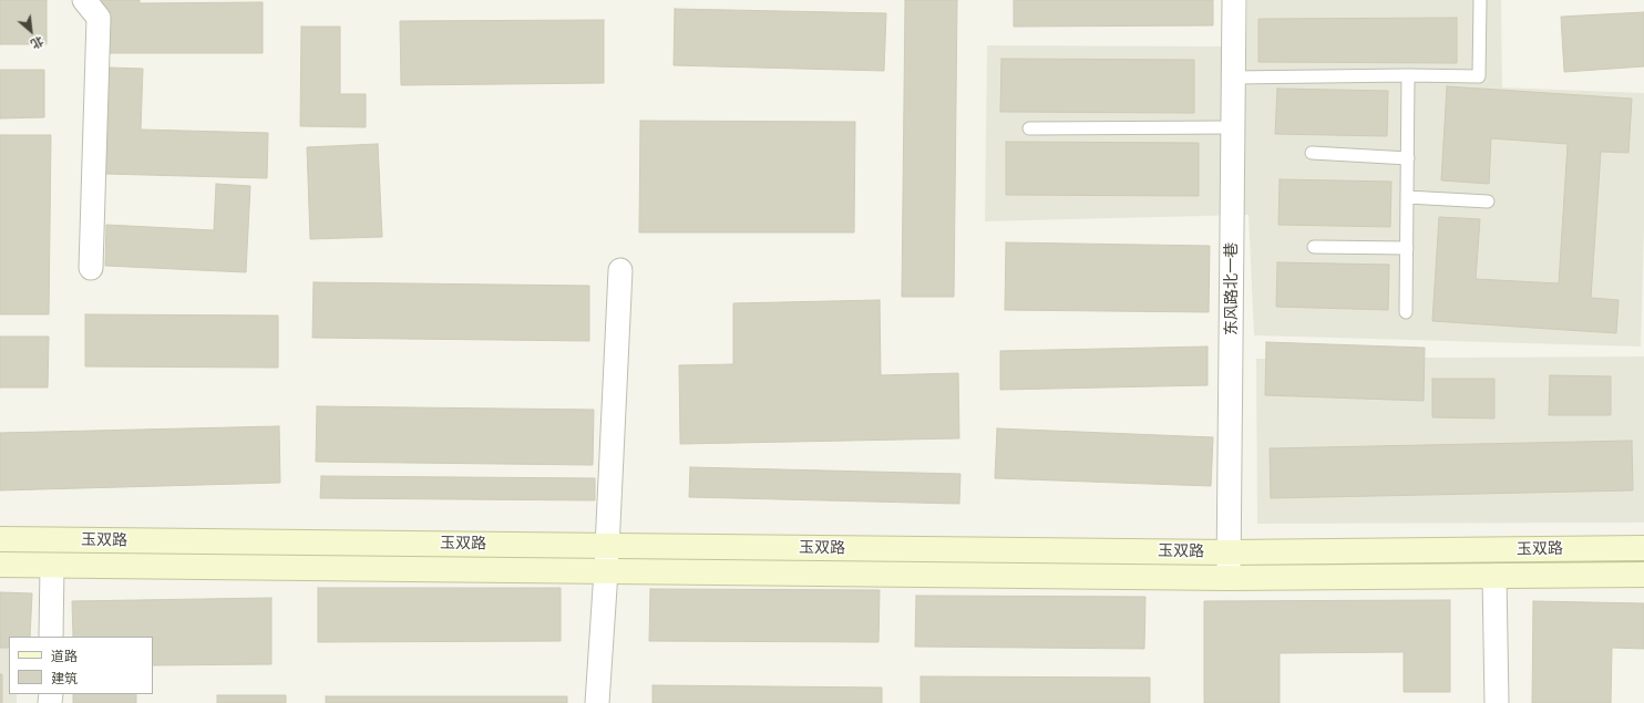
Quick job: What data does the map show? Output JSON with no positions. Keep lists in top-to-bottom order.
{
  "streets": {
    "main road": ["玉双路"],
    "street": ["东风路北一巷"]
  },
  "crossings": [
    ["东风路北一巷", "玉双路"]
  ],
  "legend": ["道路", "建筑"],
  "north": "bottom right"
}
